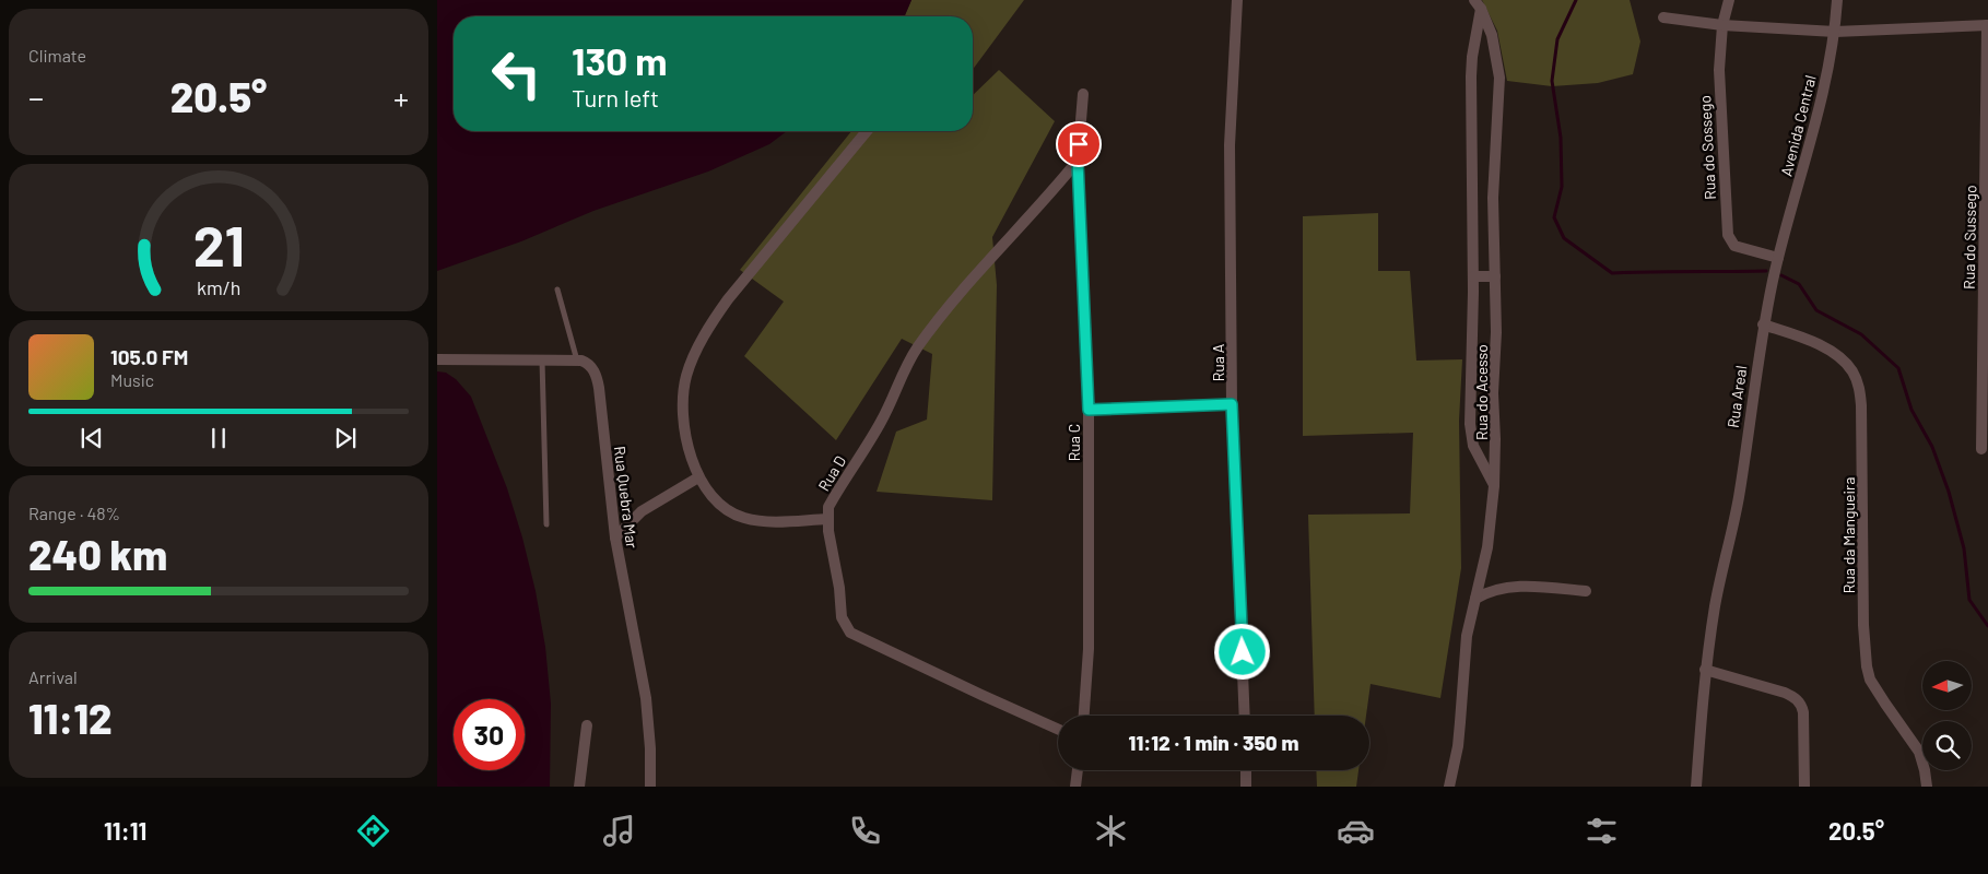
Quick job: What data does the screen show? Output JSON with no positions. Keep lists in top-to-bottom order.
{
  "streets": {
    "street": [
      "Avenida Central",
      "Rua do Sossego",
      "Rua do Sussego",
      "Rua A",
      "Rua do Acesso",
      "Rua Areal",
      "Rua C",
      "Rua D",
      "Rua Quebra Mar",
      "Rua da Mangueira"
    ]
  },
  "crossings": [
    ["Avenida Central", "Rua do Sossego"],
    ["Avenida Central", "Rua Areal"],
    ["Rua do Sossego", "Rua Areal"],
    ["Rua Areal", "Rua da Mangueira"],
    ["Rua C", "Rua D"]
  ],
  "north": "left",
  "page": {
    "tile": [
      "Climate",
      ["Range · 48%", "240 km"],
      ["Arrival", "11:12"]
    ],
    "turn": ["130 m", "Turn left"],
    "heat": ["−", "20.5°", "+"],
    "song": ["105.0 FM", "Music"],
    "limit": "30",
    "trip": "11:12 · 1 min · 350 m",
    "tabs": ["11:11", "20.5°"],
    "gauge": ["21", "km/h"]
  }
}
